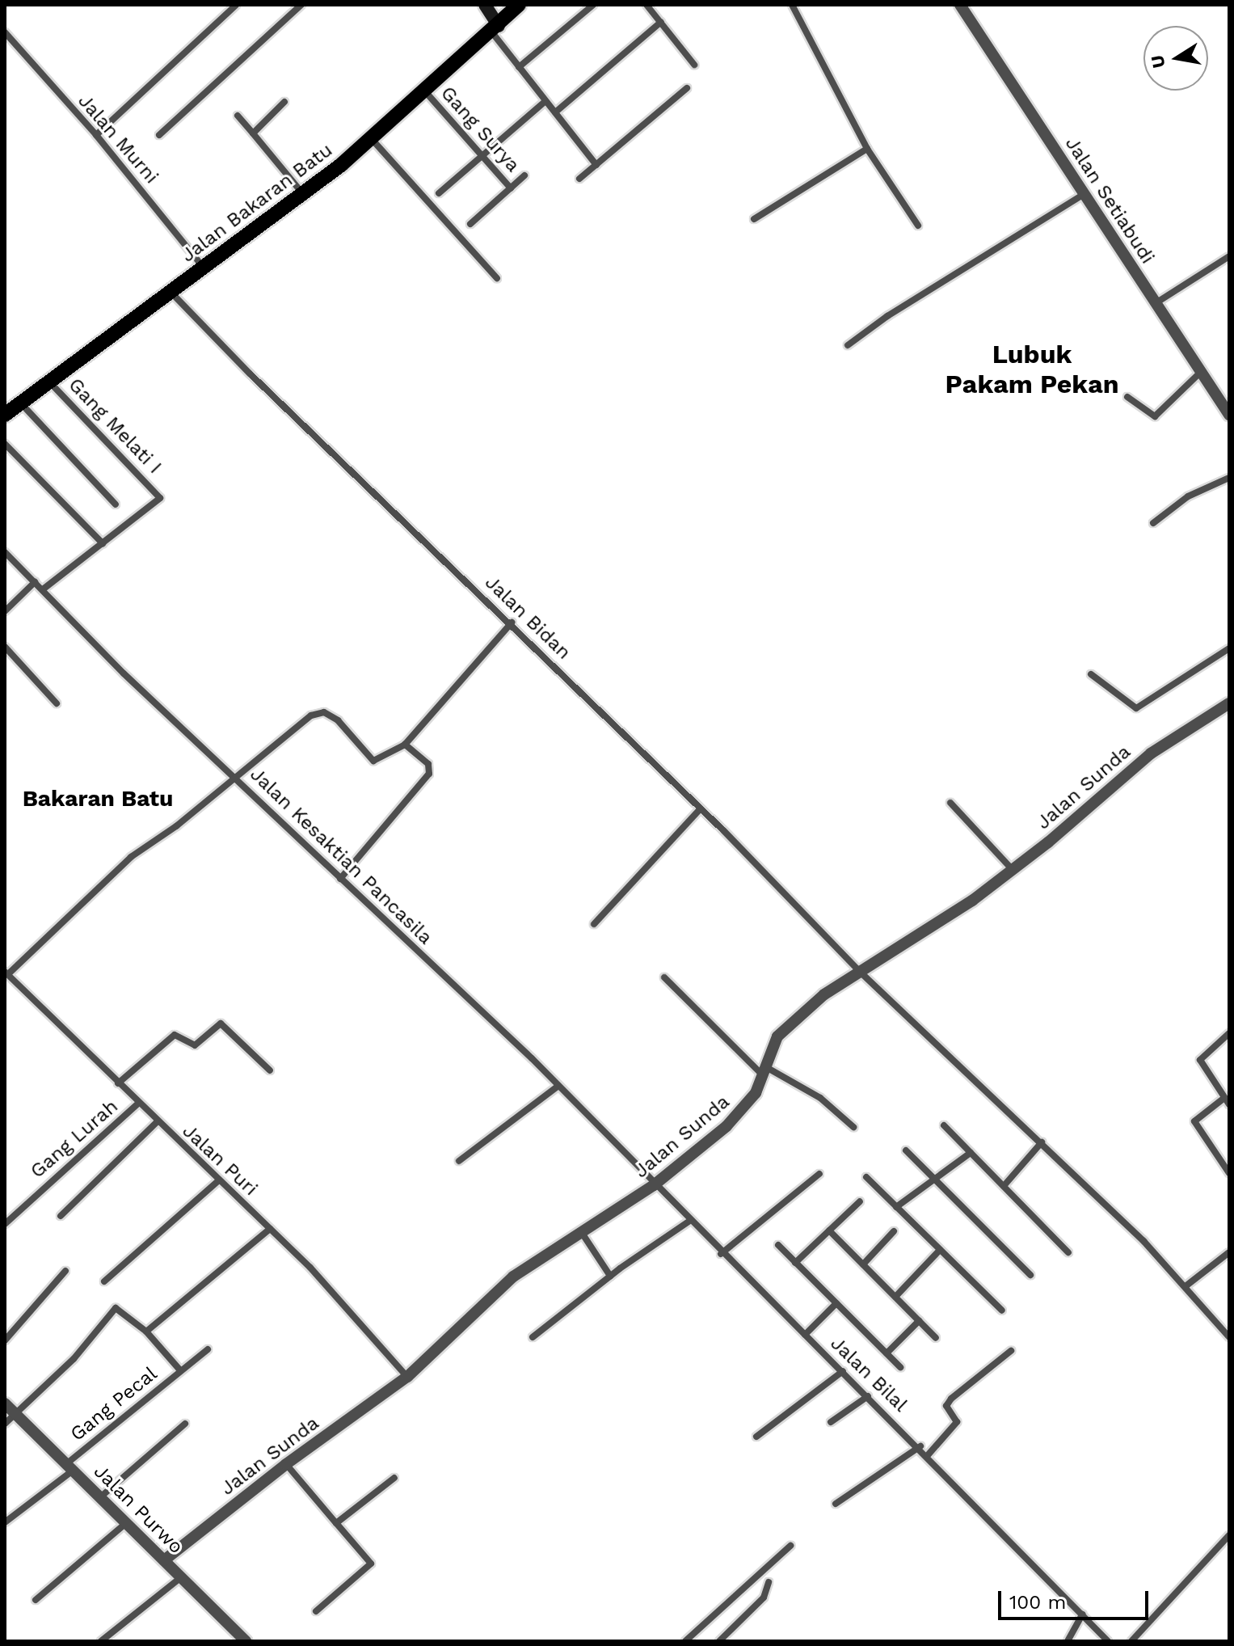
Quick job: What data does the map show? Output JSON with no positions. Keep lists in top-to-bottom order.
{
  "streets": {
    "highway": ["Jalan Bakaran Batu"],
    "street": [
      "Gang Surya",
      "Jalan Murni",
      "Jalan Setiabudi",
      "Gang Melati I",
      "Jalan Bidan",
      "Jalan Sunda",
      "Jalan Kesaktian Pancasila",
      "Gang Lurah",
      "Jalan Puri",
      "Jalan Bilal",
      "Gang Pecal",
      "Jalan Purwo"
    ]
  },
  "crossings": [
    ["Gang Surya", "Jalan Bakaran Batu"],
    ["Jalan Murni", "Jalan Bakaran Batu"],
    ["Jalan Bakaran Batu", "Gang Melati I"],
    ["Jalan Bakaran Batu", "Jalan Bidan"],
    ["Jalan Bidan", "Jalan Sunda"],
    ["Jalan Sunda", "Jalan Kesaktian Pancasila"],
    ["Jalan Sunda", "Jalan Puri"],
    ["Jalan Sunda", "Jalan Bilal"],
    ["Jalan Sunda", "Jalan Purwo"],
    ["Jalan Kesaktian Pancasila", "Jalan Bilal"],
    ["Gang Lurah", "Jalan Puri"],
    ["Gang Pecal", "Jalan Purwo"]
  ],
  "districts": ["Lubuk Pakam Pekan", "Bakaran Batu"],
  "scale_bar": "100 m",
  "north": "left"
}
